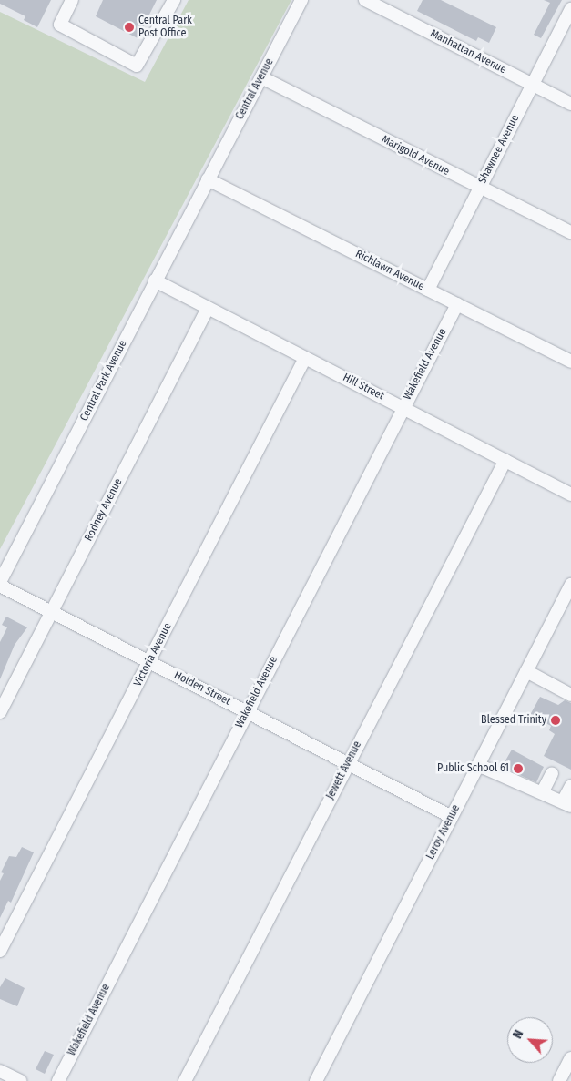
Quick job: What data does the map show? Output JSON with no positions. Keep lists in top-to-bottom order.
{
  "streets": {
    "street": [
      "Manhattan Avenue",
      "Central Avenue",
      "Shawnee Avenue",
      "Marigold Avenue",
      "Richlawn Avenue",
      "Wakefield Avenue",
      "Central Park Avenue",
      "Hill Street",
      "Rodney Avenue",
      "Victoria Avenue",
      "Holden Street",
      "Jewett Avenue",
      "Leroy Avenue"
    ]
  },
  "crossings": [
    ["Manhattan Avenue", "Shawnee Avenue"],
    ["Central Avenue", "Marigold Avenue"],
    ["Central Avenue", "Richlawn Avenue"],
    ["Central Avenue", "Central Park Avenue"],
    ["Shawnee Avenue", "Marigold Avenue"],
    ["Shawnee Avenue", "Richlawn Avenue"],
    ["Richlawn Avenue", "Wakefield Avenue"],
    ["Richlawn Avenue", "Central Park Avenue"],
    ["Wakefield Avenue", "Hill Street"],
    ["Wakefield Avenue", "Holden Street"],
    ["Central Park Avenue", "Hill Street"],
    ["Hill Street", "Rodney Avenue"],
    ["Hill Street", "Victoria Avenue"],
    ["Hill Street", "Jewett Avenue"],
    ["Rodney Avenue", "Holden Street"],
    ["Victoria Avenue", "Holden Street"],
    ["Holden Street", "Jewett Avenue"],
    ["Holden Street", "Leroy Avenue"]
  ],
  "places": ["Central Park Post Office", "Blessed Trinity", "Public School 61"],
  "north": "top left"
}
